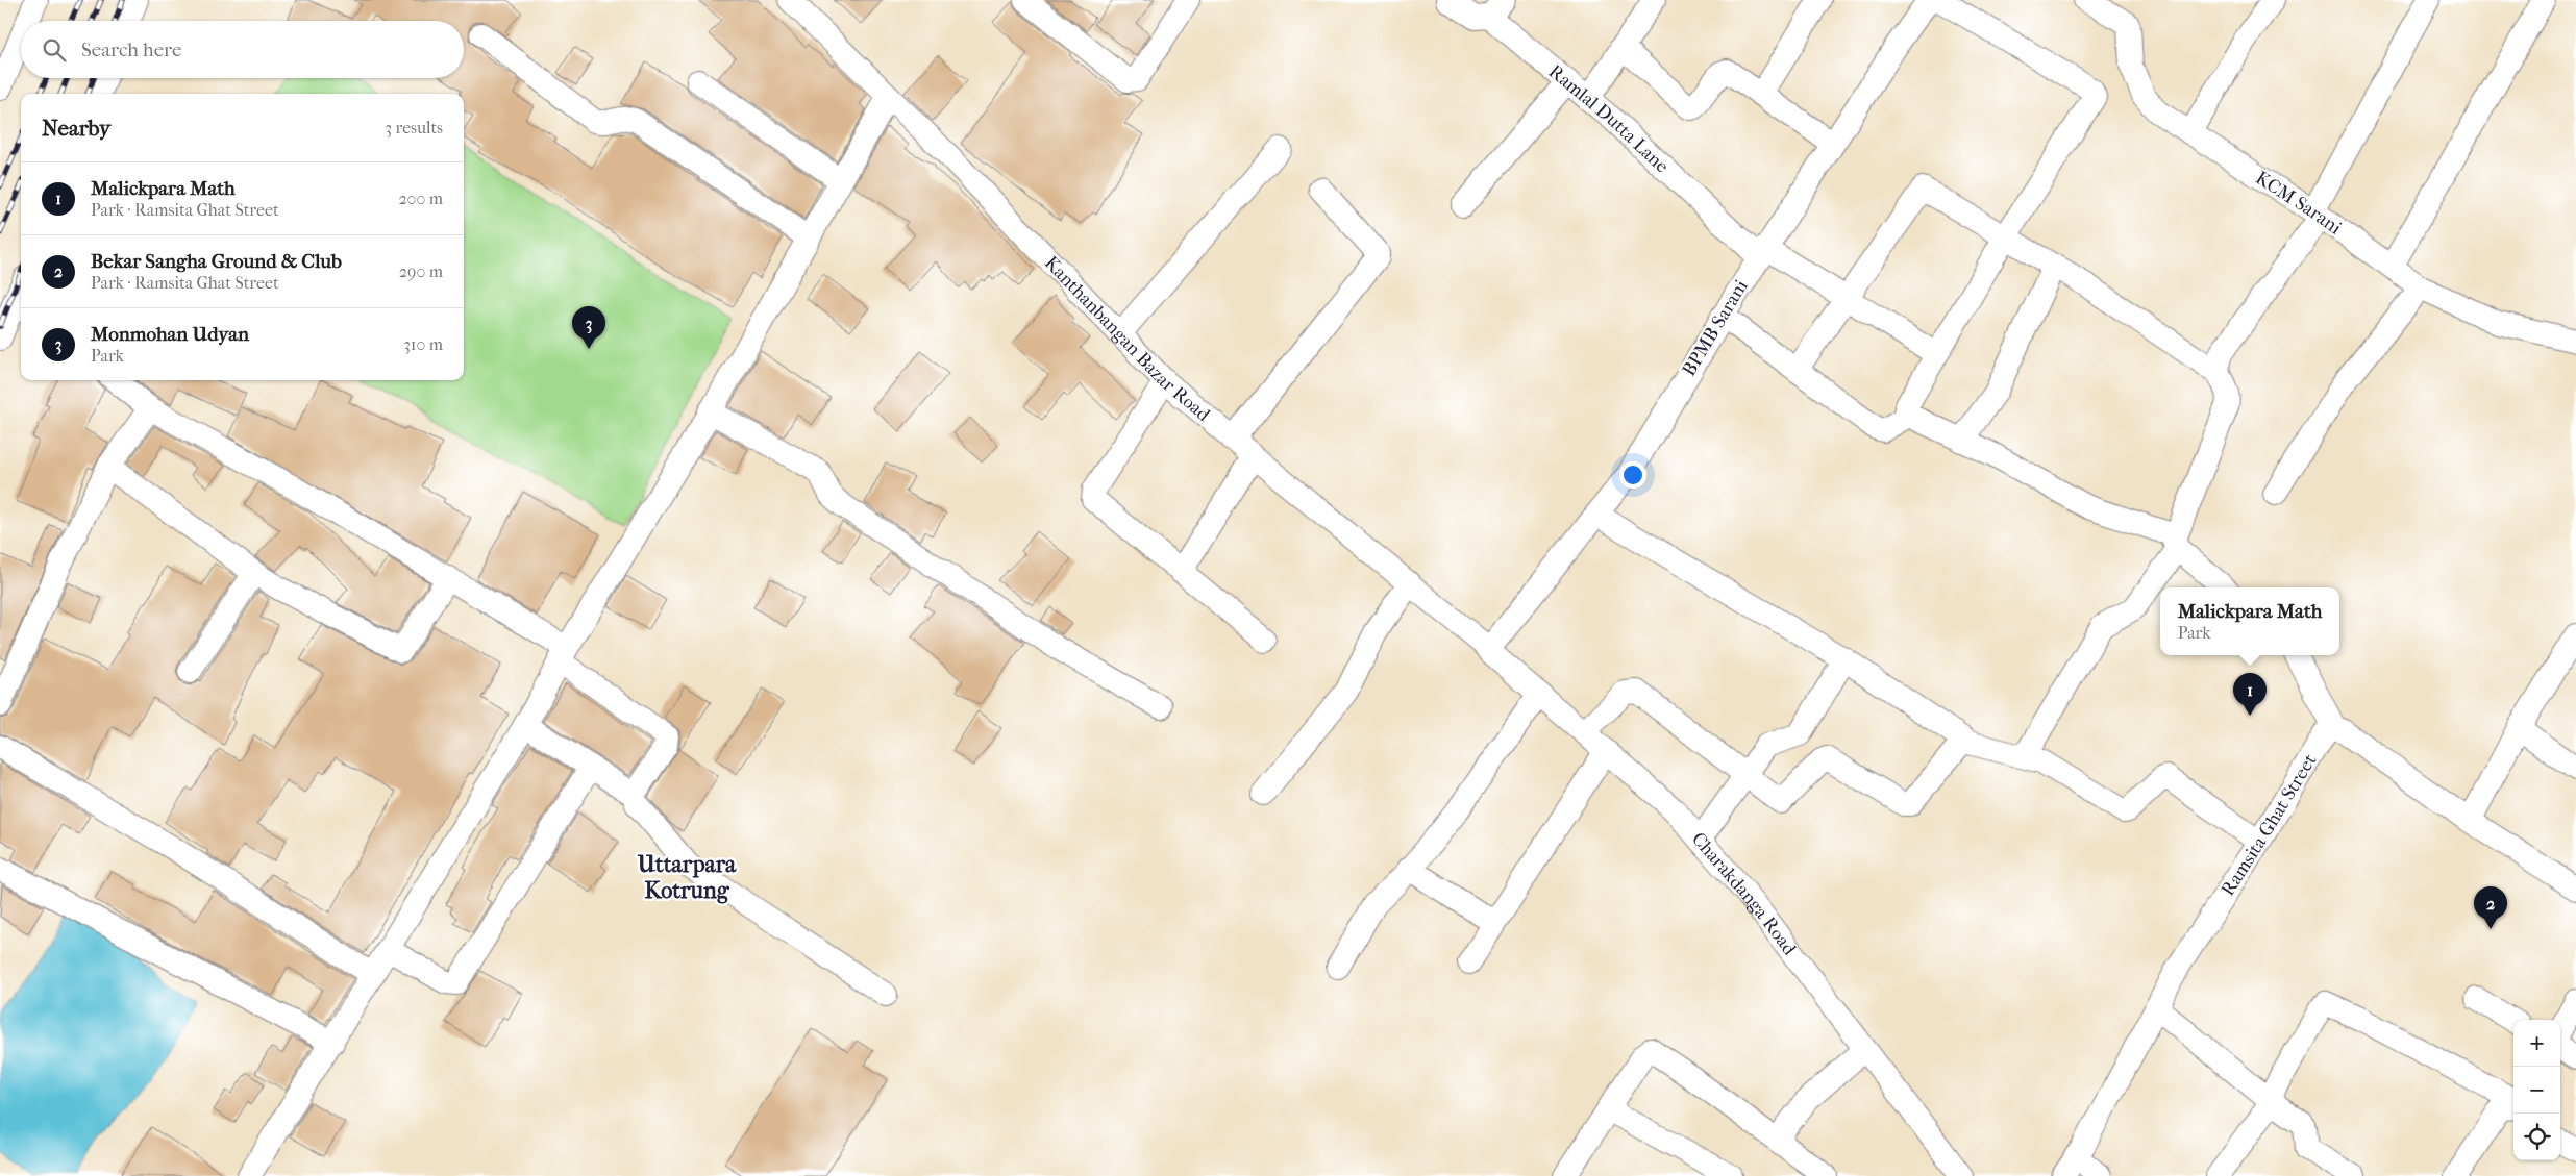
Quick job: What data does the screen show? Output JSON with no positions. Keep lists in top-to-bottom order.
{
  "streets": {
    "street": [
      "Ramlal Dutta Lane",
      "KCM Sarani",
      "BPMB Sarani",
      "Kanthanbangan Bazar Road",
      "Ramsita Ghat Street",
      "Charakdanga Road"
    ]
  },
  "crossings": [
    ["Ramlal Dutta Lane", "BPMB Sarani"],
    ["BPMB Sarani", "Kanthanbangan Bazar Road"],
    ["BPMB Sarani", "Charakdanga Road"],
    ["Kanthanbangan Bazar Road", "Charakdanga Road"]
  ],
  "districts": ["Uttarpara Kotrung"],
  "page": {
    "search": "Search here",
    "heading": ["Nearby", "3 results"],
    "list": [
      {
        "mark": "1",
        "name": "Malickpara Math",
        "note": "Park · Ramsita Ghat Street",
        "value": "200 m"
      },
      {
        "mark": "2",
        "name": "Bekar Sangha Ground & Club",
        "note": "Park · Ramsita Ghat Street",
        "value": "290 m"
      },
      {
        "mark": "3",
        "name": "Monmohan Udyan",
        "note": "Park",
        "value": "310 m"
      }
    ],
    "pins": ["3", "1", "2"],
    "popup": ["Malickpara Math", "Park"],
    "map_buttons": ["+", "−"]
  }
}
